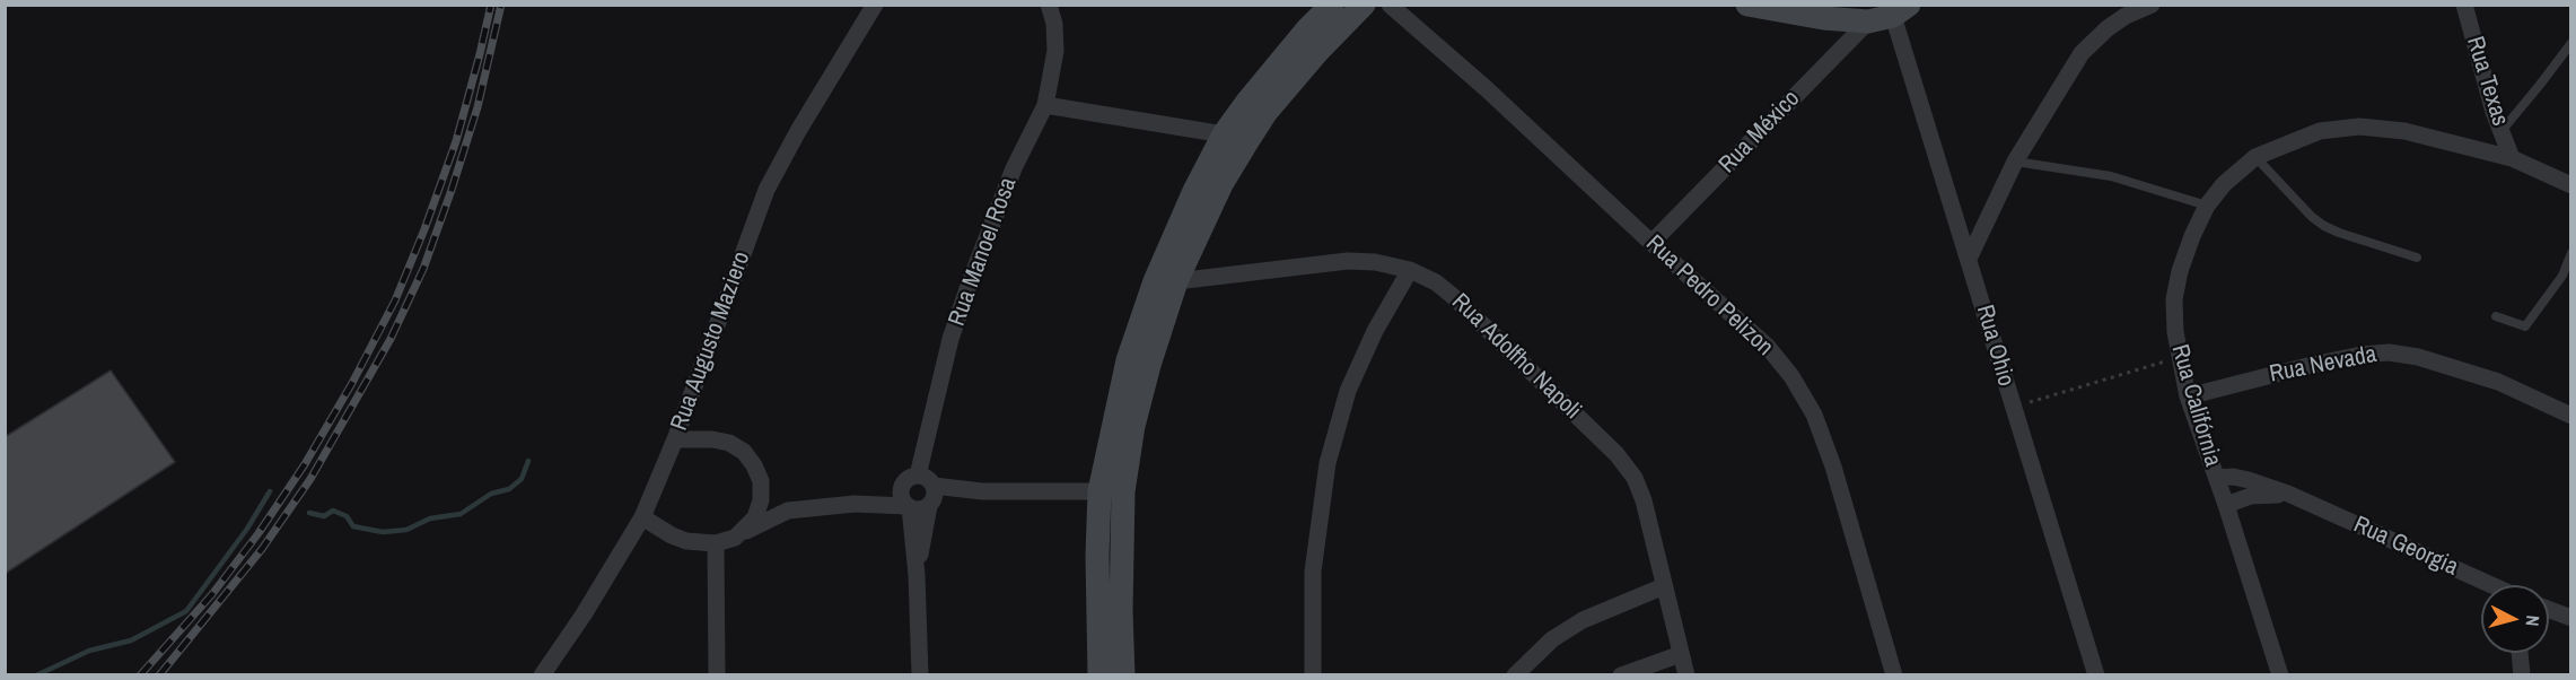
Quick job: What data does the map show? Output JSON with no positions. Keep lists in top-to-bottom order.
{
  "streets": {
    "street": [
      "Rua Texas",
      "Rua México",
      "Rua Manoel Rosa",
      "Rua Pedro Pelizon",
      "Rua Augusto Maziero",
      "Rua Ohio",
      "Rua Adolfho Napoli",
      "Rua Nevada",
      "Rua Califórnia",
      "Rua Georgia"
    ]
  },
  "crossings": [
    ["Rua Texas", "Rua Califórnia"],
    ["Rua México", "Rua Pedro Pelizon"],
    ["Rua Nevada", "Rua Califórnia"],
    ["Rua Califórnia", "Rua Georgia"]
  ],
  "north": "right"
}
